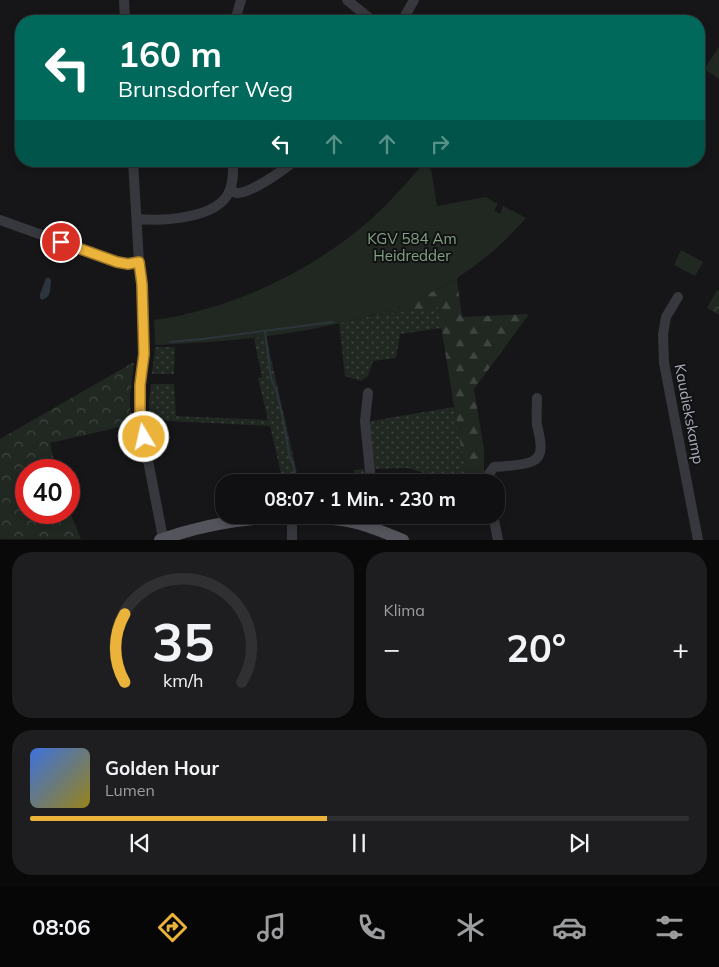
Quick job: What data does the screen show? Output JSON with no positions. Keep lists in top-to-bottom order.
{
  "streets": {
    "street": ["Kaudiekskamp"]
  },
  "parks": ["KGV 584 Am Heidredder"],
  "page": {
    "turn": ["160 m", "Brunsdorfer Weg"],
    "limit": "40",
    "trip": "08:07 · 1 Min. · 230 m",
    "tile": "Klima",
    "heat": ["−", "20°", "+"],
    "song": ["Golden Hour", "Lumen"],
    "tabs": "08:06",
    "gauge": ["35", "km/h"]
  }
}
